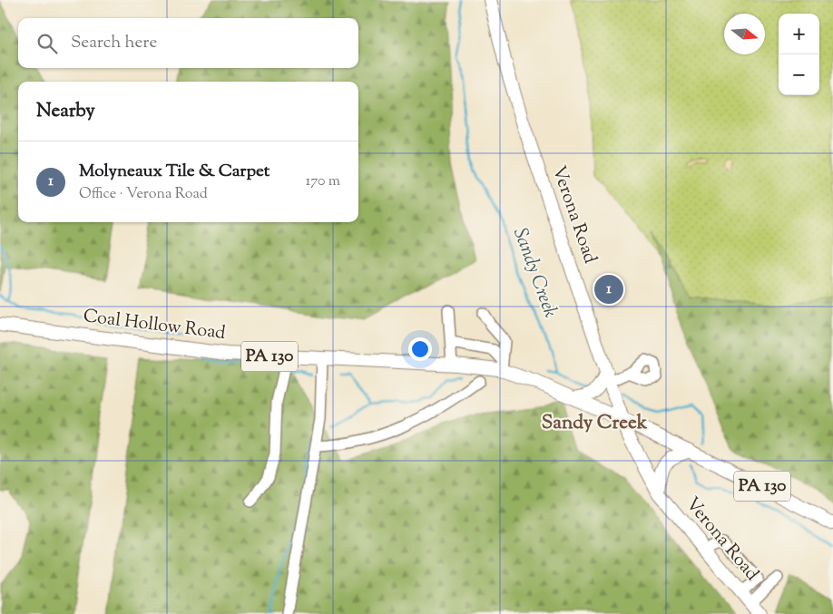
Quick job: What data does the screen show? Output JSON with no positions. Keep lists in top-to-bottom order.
{
  "streets": {
    "main road": ["Verona Road", "Coal Hollow Road", "PA 130"]
  },
  "crossings": [
    ["Verona Road", "Coal Hollow Road"],
    ["Verona Road", "PA 130"],
    ["Coal Hollow Road", "PA 130"]
  ],
  "districts": ["Sandy Creek"],
  "water": ["Sandy Creek"],
  "north": "right",
  "page": {
    "map_buttons": ["+", "−"],
    "search": "Search here",
    "heading": "Nearby",
    "list": [
      {
        "mark": "1",
        "name": "Molyneaux Tile & Carpet",
        "note": "Office · Verona Road",
        "value": "170 m"
      }
    ],
    "pins": "1"
  }
}
